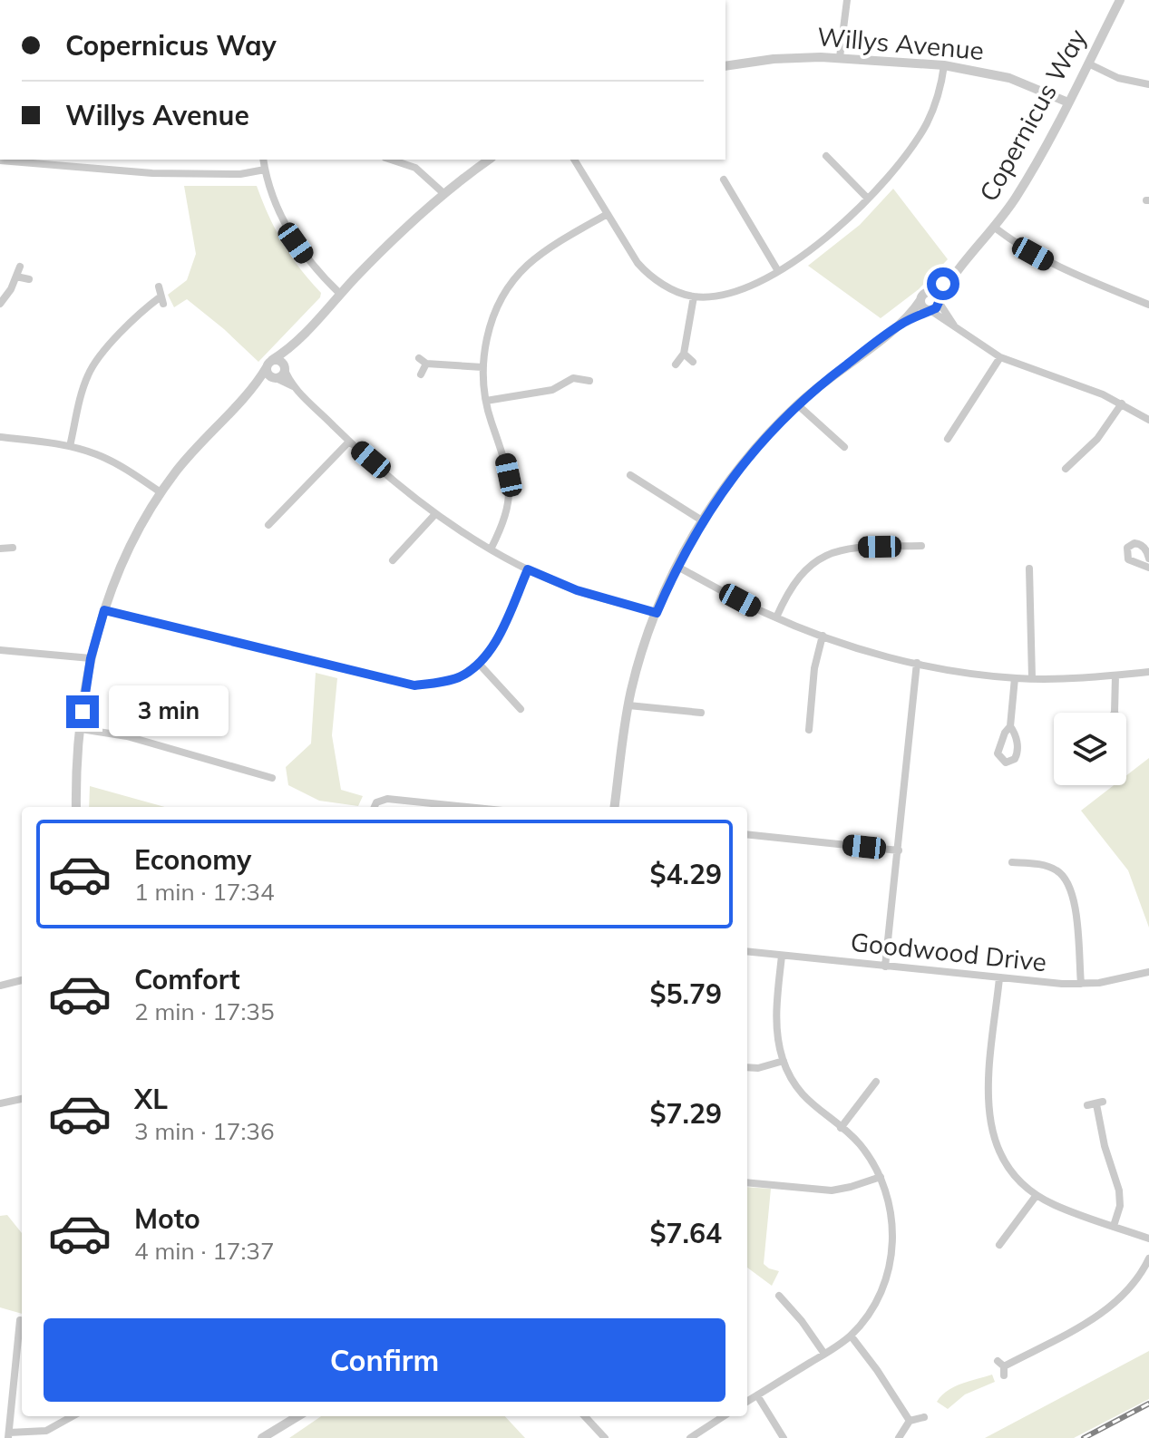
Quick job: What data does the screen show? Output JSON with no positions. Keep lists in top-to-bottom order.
{
  "streets": {
    "street": ["Willys Avenue", "Copernicus Way", "Goodwood Drive"]
  },
  "crossings": [
    ["Willys Avenue", "Copernicus Way"]
  ],
  "page": {
    "banner": ["Copernicus Way", "Willys Avenue"],
    "bubble": "3 min",
    "list": [
      {
        "name": "Economy",
        "note": "1 min · 17:34",
        "value": "$4.29"
      },
      {
        "name": "Comfort",
        "note": "2 min · 17:35",
        "value": "$5.79"
      },
      {
        "name": "XL",
        "note": "3 min · 17:36",
        "value": "$7.29"
      },
      {
        "name": "Moto",
        "note": "4 min · 17:37",
        "value": "$7.64"
      }
    ],
    "buttons": "Confirm"
  }
}
